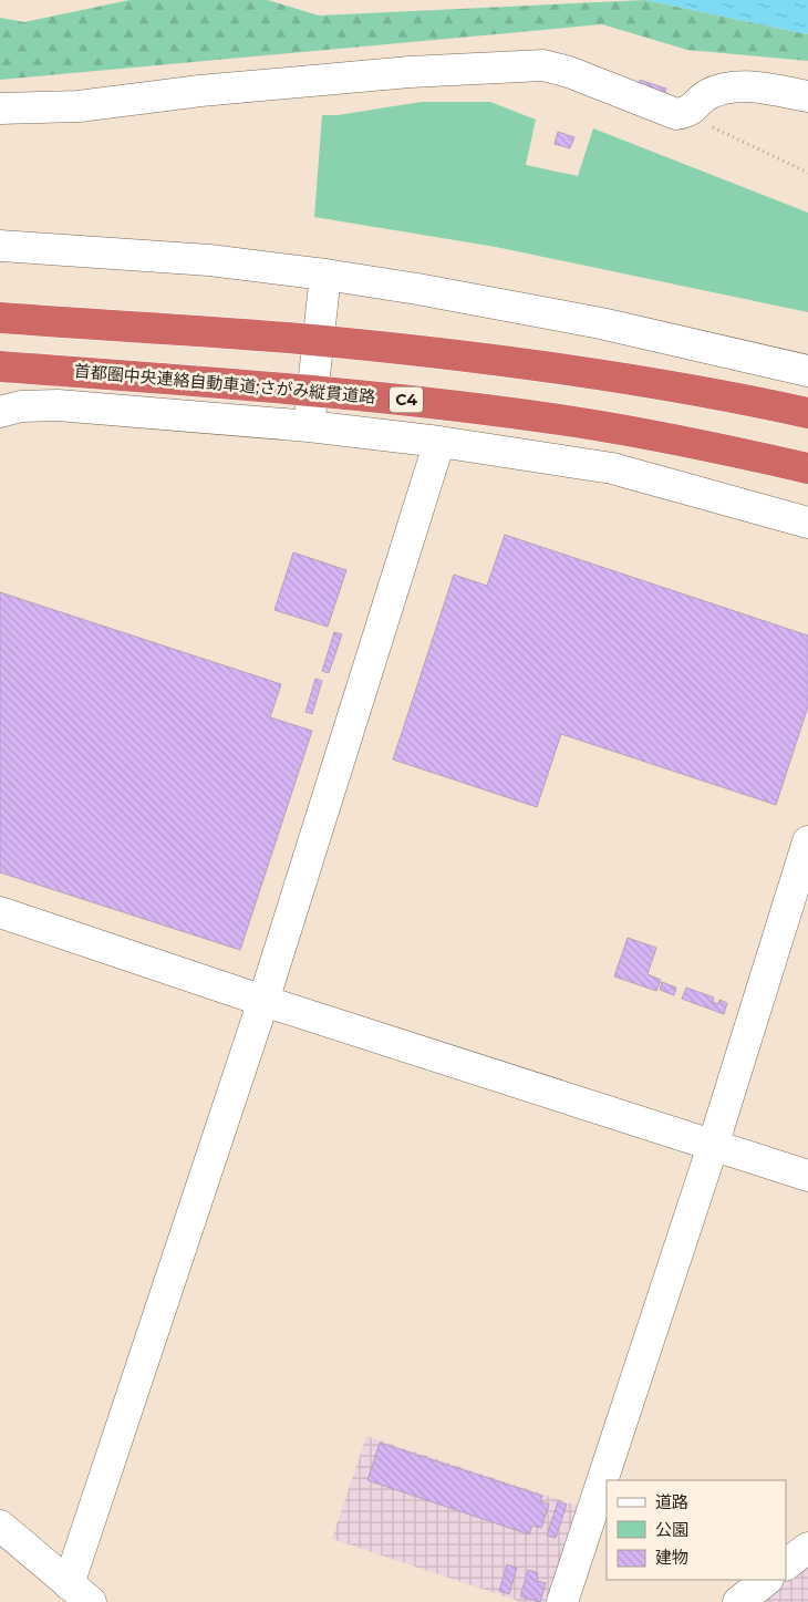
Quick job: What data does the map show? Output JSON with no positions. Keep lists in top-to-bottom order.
{
  "streets": {
    "highway": ["首都圏中央連絡自動車道;さがみ縦貫道路", "C4"]
  },
  "legend": ["道路", "公園", "建物"]
}
